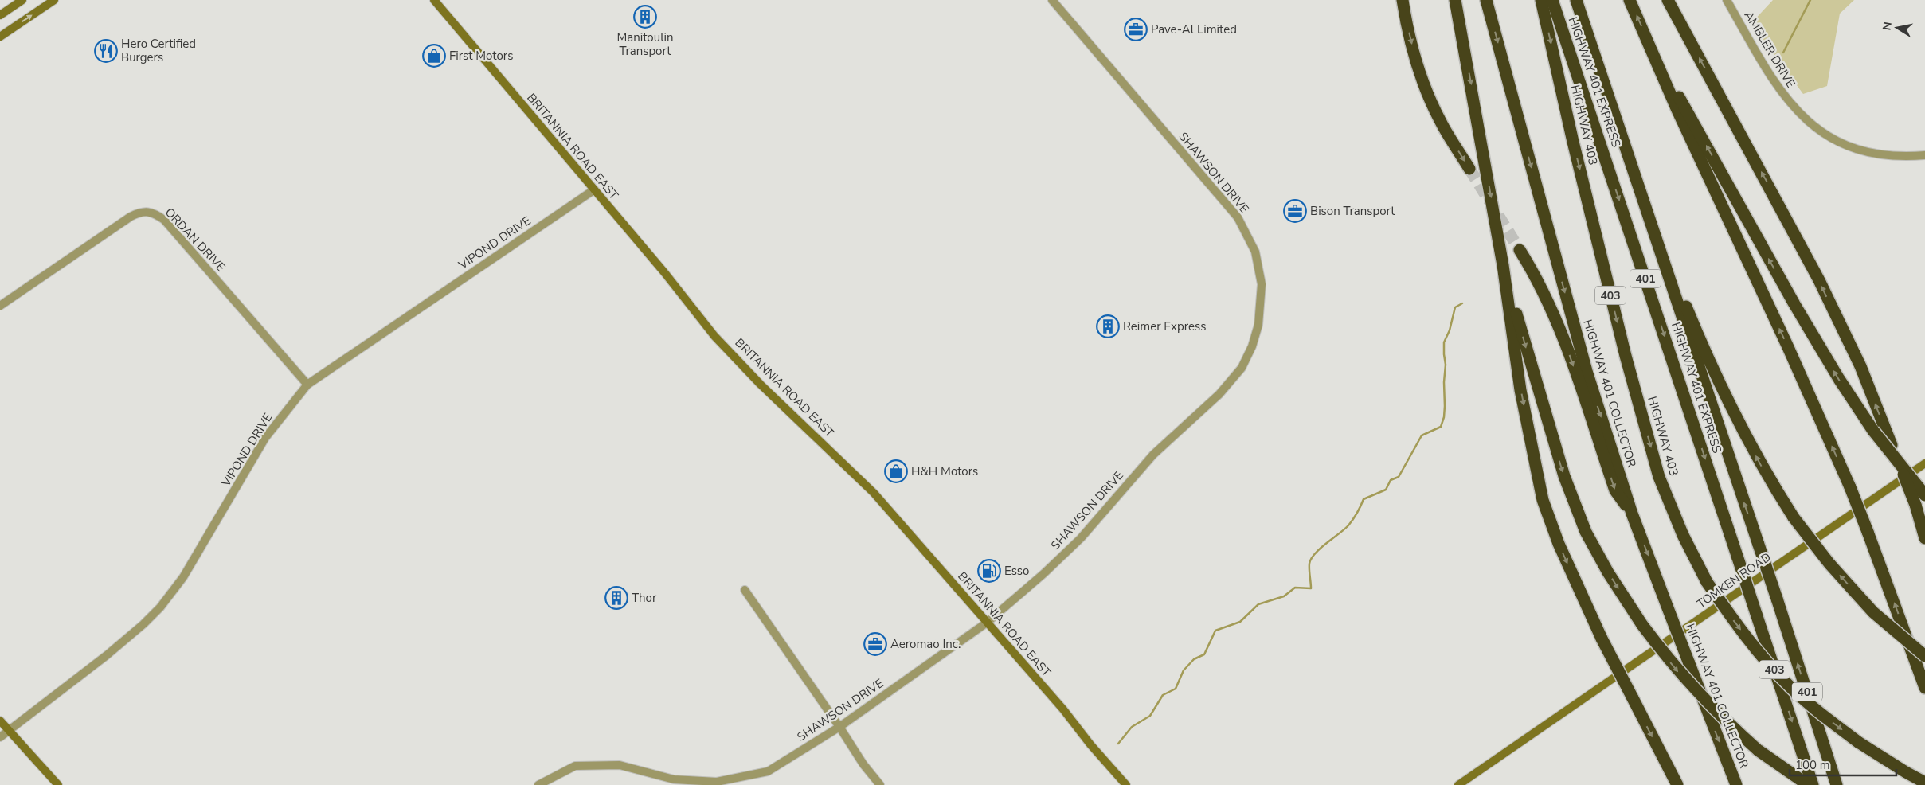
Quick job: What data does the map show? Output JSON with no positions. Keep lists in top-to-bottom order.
{
  "streets": {
    "highway": [
      "HIGHWAY 401 EXPRESS",
      "HIGHWAY 403",
      "401",
      "403",
      "HIGHWAY 401 COLLECTOR"
    ],
    "street": [
      "AMBLER DRIVE",
      "BRITANNIA ROAD EAST",
      "SHAWSON DRIVE",
      "ORDAN DRIVE",
      "VIPOND DRIVE",
      "TOMKEN ROAD"
    ]
  },
  "crossings": [
    ["BRITANNIA ROAD EAST", "SHAWSON DRIVE"],
    ["BRITANNIA ROAD EAST", "VIPOND DRIVE"],
    ["ORDAN DRIVE", "VIPOND DRIVE"]
  ],
  "places": {
    "building": ["Manitoulin Transport", "Reimer Express", "Thor"],
    "office": ["Pave-Al Limited", "Bison Transport", "Aeromao Inc."],
    "restaurant": ["Hero Certified Burgers"],
    "shop": ["First Motors", "H&H Motors"],
    "fuel station": ["Esso"]
  },
  "scale_bar": "100 m",
  "north": "left"
}
